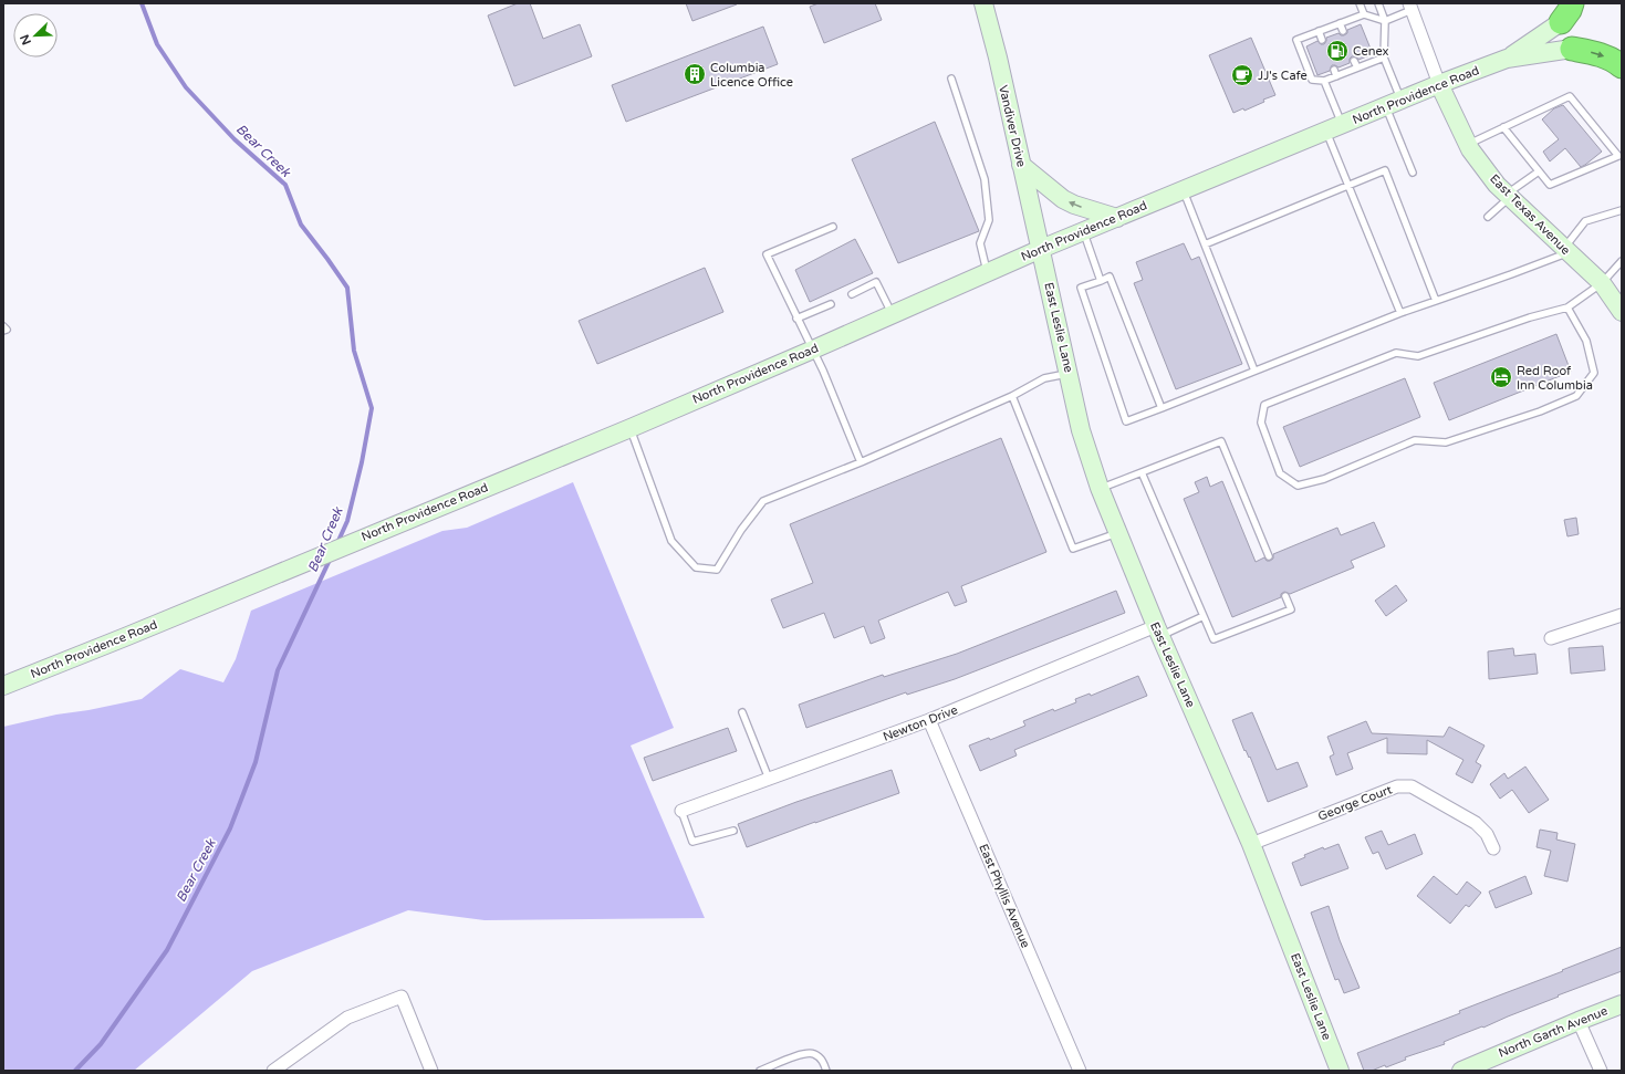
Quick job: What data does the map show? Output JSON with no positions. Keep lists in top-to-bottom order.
{
  "streets": {
    "street": [
      "North Providence Road",
      "Vandiver Drive",
      "East Texas Avenue",
      "East Leslie Lane",
      "Newton Drive",
      "George Court",
      "East Phyllis Avenue",
      "North Garth Avenue"
    ]
  },
  "crossings": [
    ["North Providence Road", "Vandiver Drive"],
    ["North Providence Road", "East Texas Avenue"],
    ["North Providence Road", "East Leslie Lane"],
    ["Vandiver Drive", "East Leslie Lane"],
    ["East Leslie Lane", "Newton Drive"],
    ["East Leslie Lane", "George Court"],
    ["Newton Drive", "East Phyllis Avenue"]
  ],
  "water": ["Bear Creek"],
  "places": {
    "fuel station": ["Cenex"],
    "building": ["Columbia Licence Office"],
    "cafe": ["JJ's Cafe"],
    "hotel": ["Red Roof Inn Columbia"]
  },
  "north": "bottom left"
}
